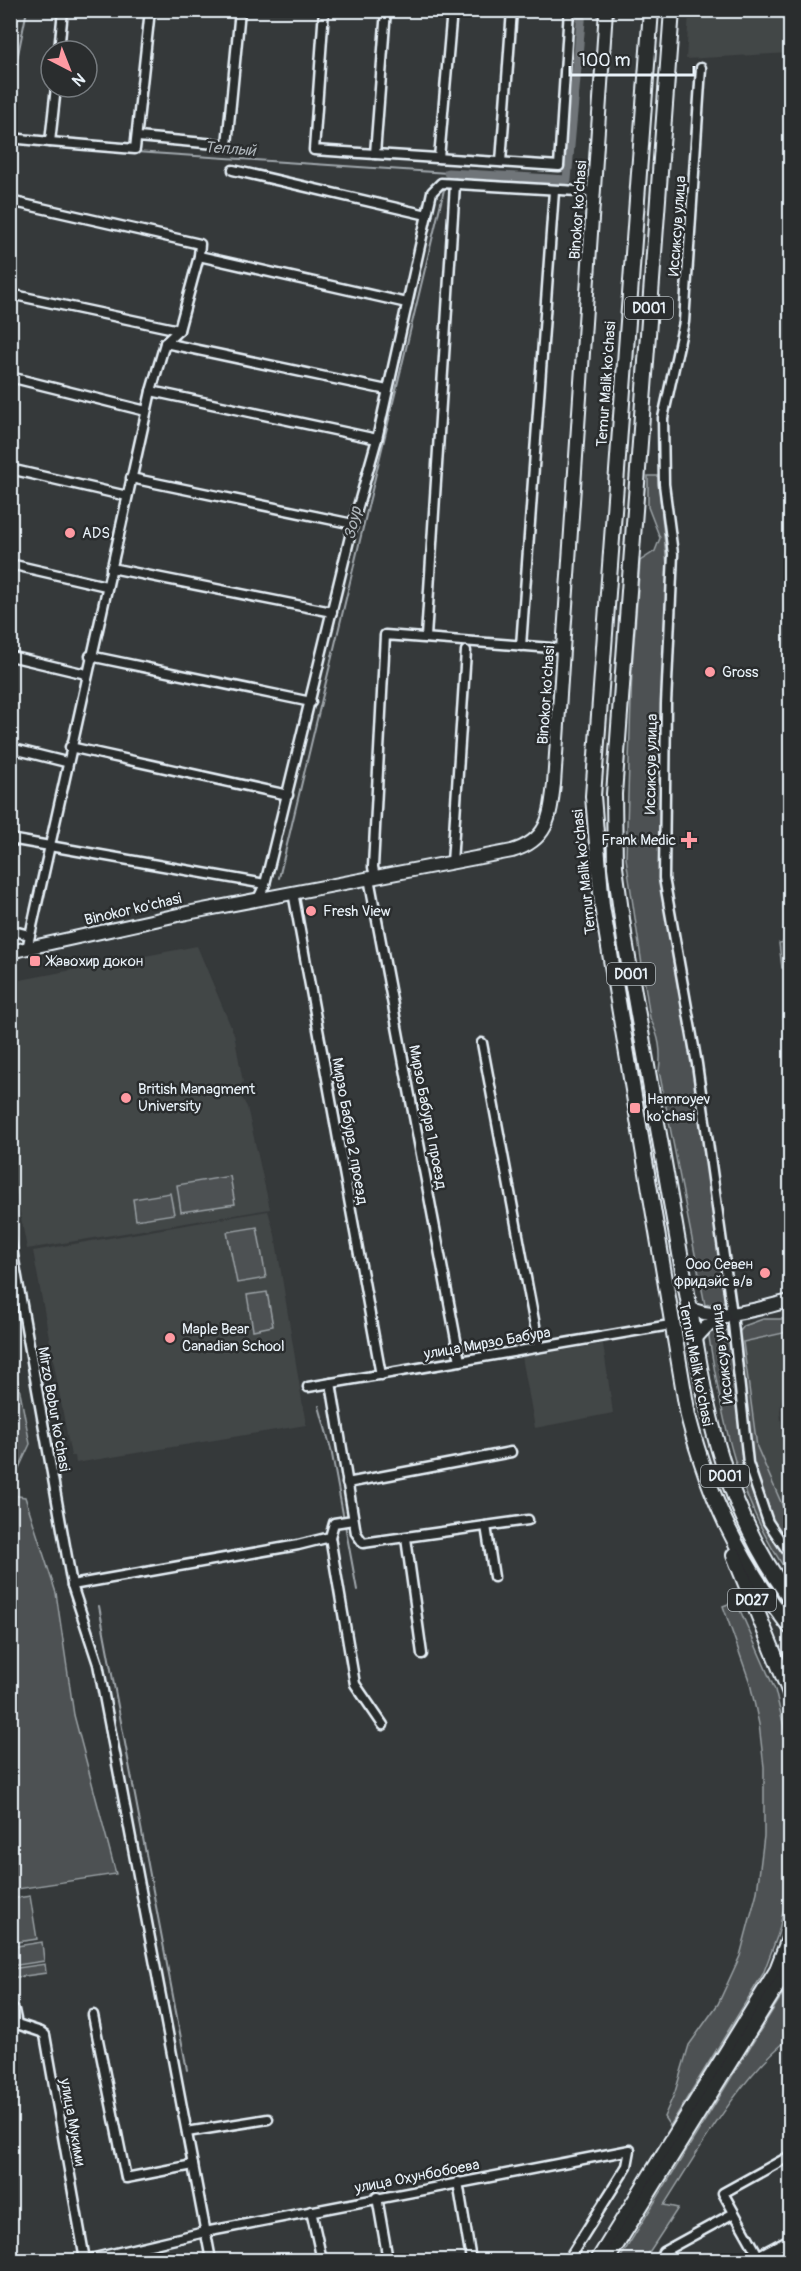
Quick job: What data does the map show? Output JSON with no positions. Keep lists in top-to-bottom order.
{
  "streets": {
    "highway": ["D001", "Temur Malik ko'chasi", "D027"],
    "main road": ["Binokor ko'chasi"],
    "street": [
      "Иссиксув улица",
      "Мирзо Бабура 1 проезд",
      "Мирзо Бабура 2 проезд",
      "улица Мирзо Бабура",
      "Mirzo Bobur ko‘chasi",
      "улица Мукими",
      "улица Охунбобоева"
    ]
  },
  "crossings": [
    ["Binokor ko'chasi", "Мирзо Бабура 1 проезд"],
    ["Binokor ko'chasi", "Мирзо Бабура 2 проезд"],
    ["Temur Malik ko'chasi", "улица Мирзо Бабура"],
    ["Temur Malik ko'chasi", "D027"],
    ["Мирзо Бабура 1 проезд", "улица Мирзо Бабура"],
    ["Мирзо Бабура 2 проезд", "улица Мирзо Бабура"],
    ["Mirzo Bobur ko‘chasi", "улица Охунбобоева"],
    ["улица Мукими", "улица Охунбобоева"]
  ],
  "water": ["Теплый", "Зоур"],
  "places": {
    "other": [
      "ADS",
      "Gross",
      "Fresh View",
      "British Managment University",
      "Ооо Севен фридэйс в/в",
      "Maple Bear Canadian School"
    ],
    "health": ["Frank Medic"],
    "transit": ["Жавохир докон", "Hamroyev ko'chasi"]
  },
  "scale_bar": "100 m",
  "north": "bottom right"
}
